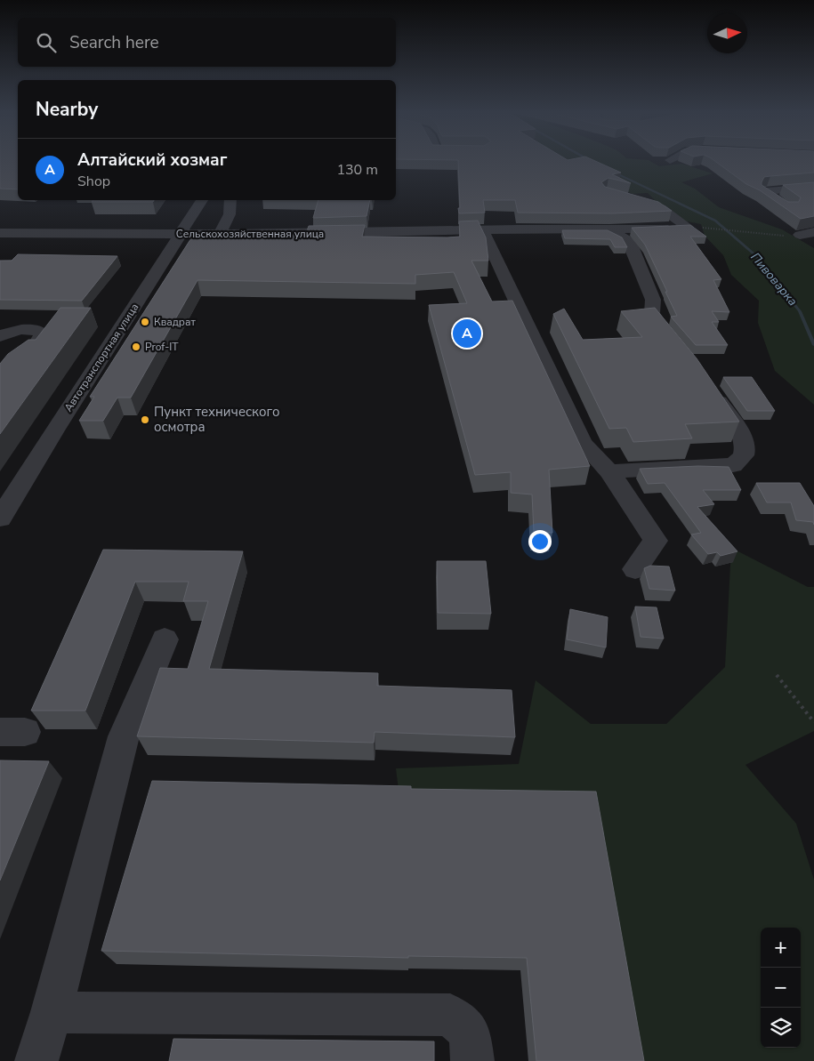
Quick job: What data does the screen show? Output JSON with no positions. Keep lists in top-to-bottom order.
{
  "streets": {
    "street": ["Сельскохозяйственная улица", "Автотранспортная улица"]
  },
  "crossings": [
    ["Сельскохозяйственная улица", "Автотранспортная улица"]
  ],
  "water": ["Пивоварка"],
  "places": ["Квадрат", "Prof-IT", "Пункт технического осмотра"],
  "north": "right",
  "page": {
    "search": "Search here",
    "heading": "Nearby",
    "list": [
      {
        "mark": "A",
        "name": "Алтайский хозмаг",
        "note": "Shop",
        "value": "130 m"
      }
    ],
    "pins": "A",
    "map_buttons": ["+", "−"]
  }
}
